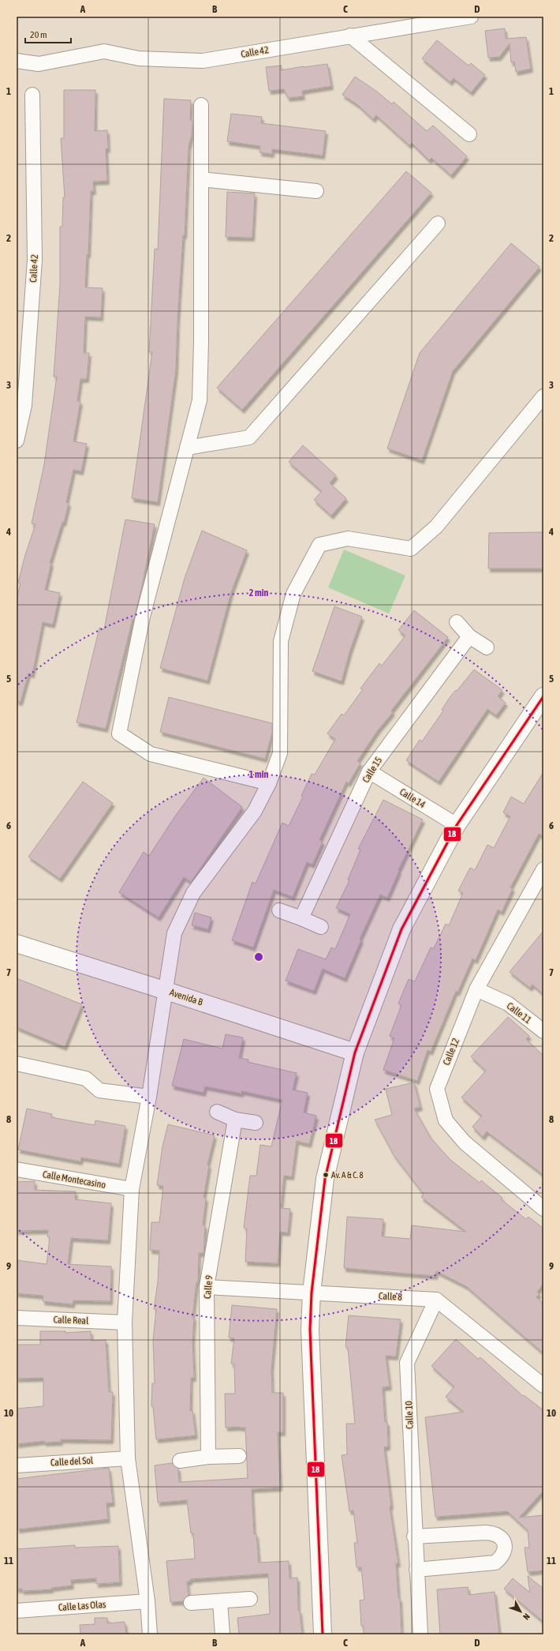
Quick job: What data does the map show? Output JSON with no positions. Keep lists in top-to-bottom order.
{
  "streets": {
    "street": [
      "Calle 42",
      "Calle 15",
      "Calle 14",
      "Avenida B",
      "Calle 11",
      "Calle 12",
      "Calle Montecasino",
      "Calle 9",
      "Calle 8",
      "Calle Real",
      "Calle 10",
      "Calle del Sol",
      "Calle Las Olas"
    ]
  },
  "crossings": [
    ["Calle 15", "Calle 14"],
    ["Calle 11", "Calle 12"],
    ["Calle 9", "Calle 8"],
    ["Calle 8", "Calle 10"]
  ],
  "places": ["Av. A & C. 8"],
  "lines": ["transit line 18"],
  "scale_bar": "20 m",
  "north": "bottom right",
  "grid": {
    "columns": [
      "A",
      "B",
      "C",
      "D"
    ],
    "rows": [
      "1",
      "2",
      "3",
      "4",
      "5",
      "6",
      "7",
      "8",
      "9",
      "10",
      "11"
    ]
  },
  "rings": ["2 min", "1 min"]
}
